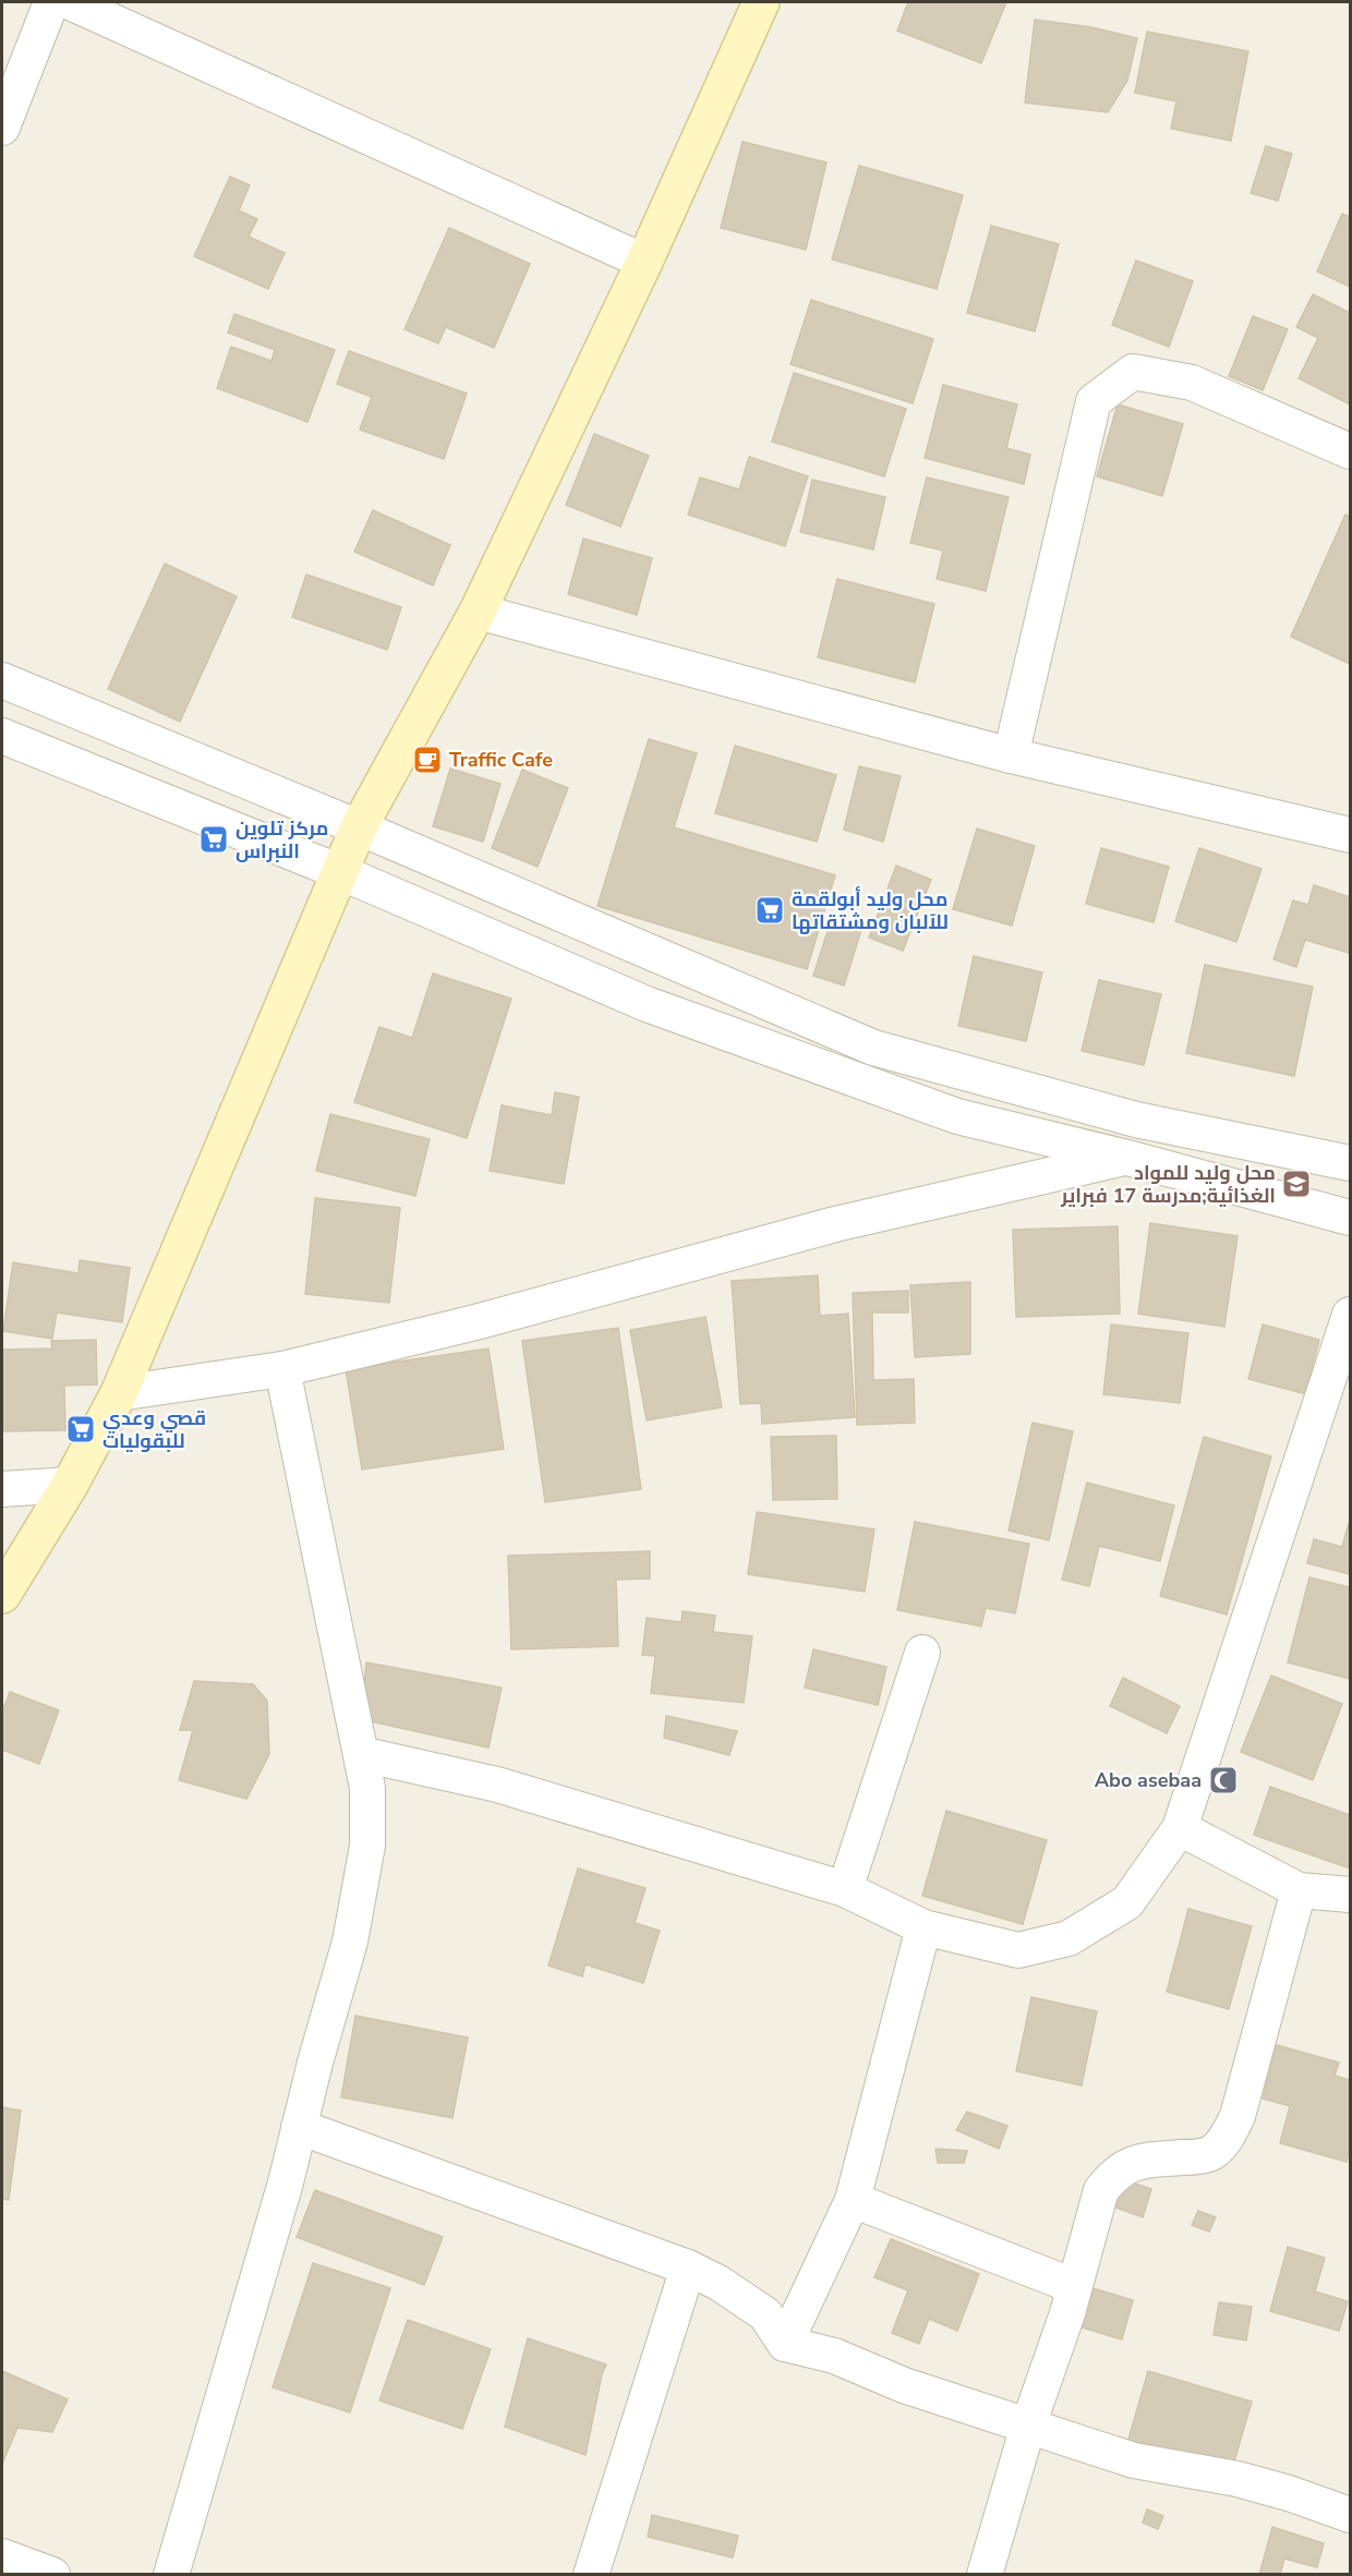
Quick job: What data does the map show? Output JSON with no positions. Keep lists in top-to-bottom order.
{
  "places": {
    "cafe": ["Traffic Cafe"],
    "supermarket": ["مركز تلوين النبراس", "محل وليد أبولقمة للآلبان ومشتقاتها", "قصي وعدي للبقوليات"],
    "school or university": ["محل وليد للمواد الغذائية;مدرسة 17 فبراير"],
    "mosque": ["Abo asebaa"]
  }
}
